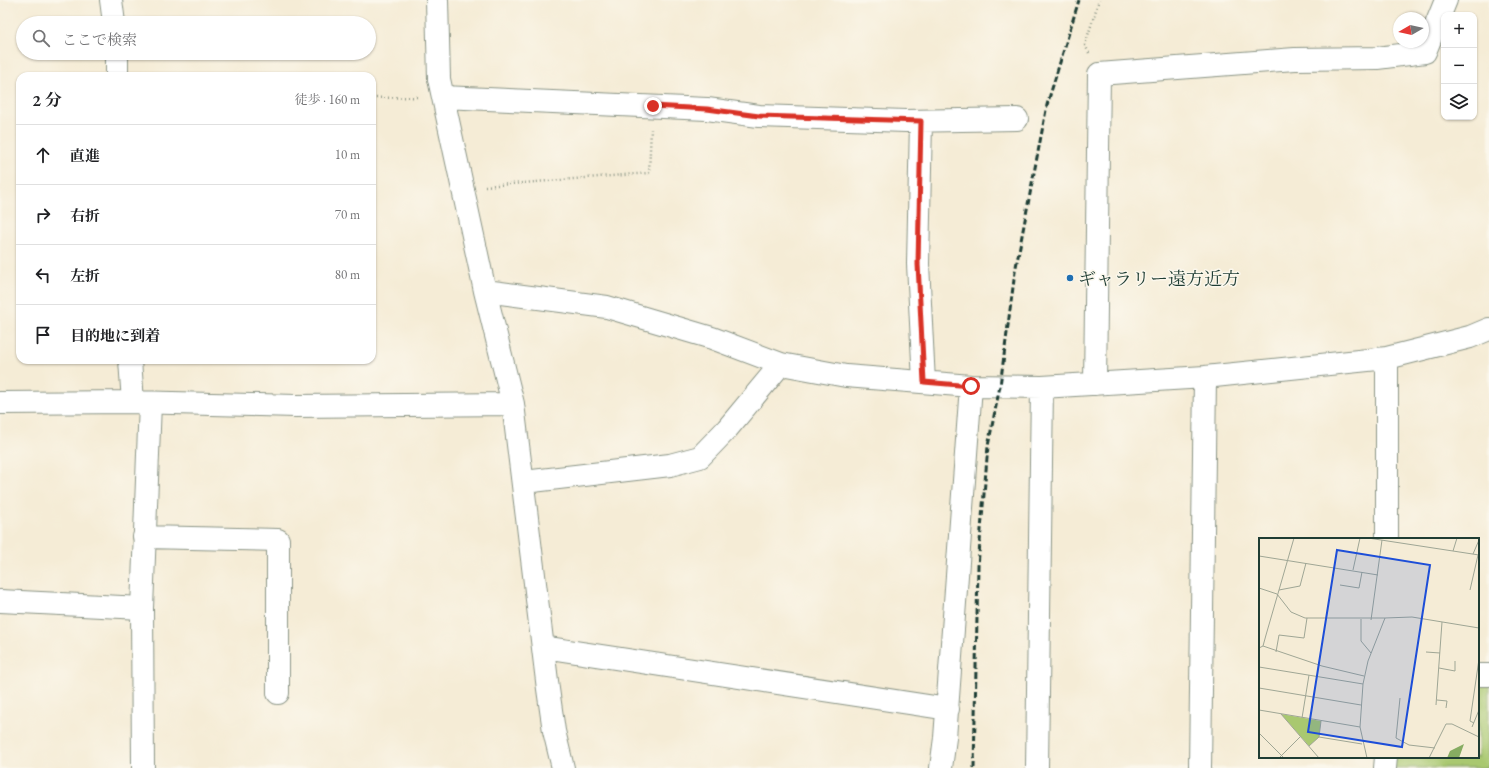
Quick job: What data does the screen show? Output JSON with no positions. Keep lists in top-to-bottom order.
{
  "places": ["ギャラリー遠方近方"],
  "north": "left",
  "page": {
    "map_buttons": ["+", "−"],
    "search": "ここで検索",
    "heading": ["2 分", "徒歩 · 160 m"],
    "list": [
      ["直進", "10 m"],
      ["右折", "70 m"],
      ["左折", "80 m"],
      "目的地に到着"
    ]
  }
}
